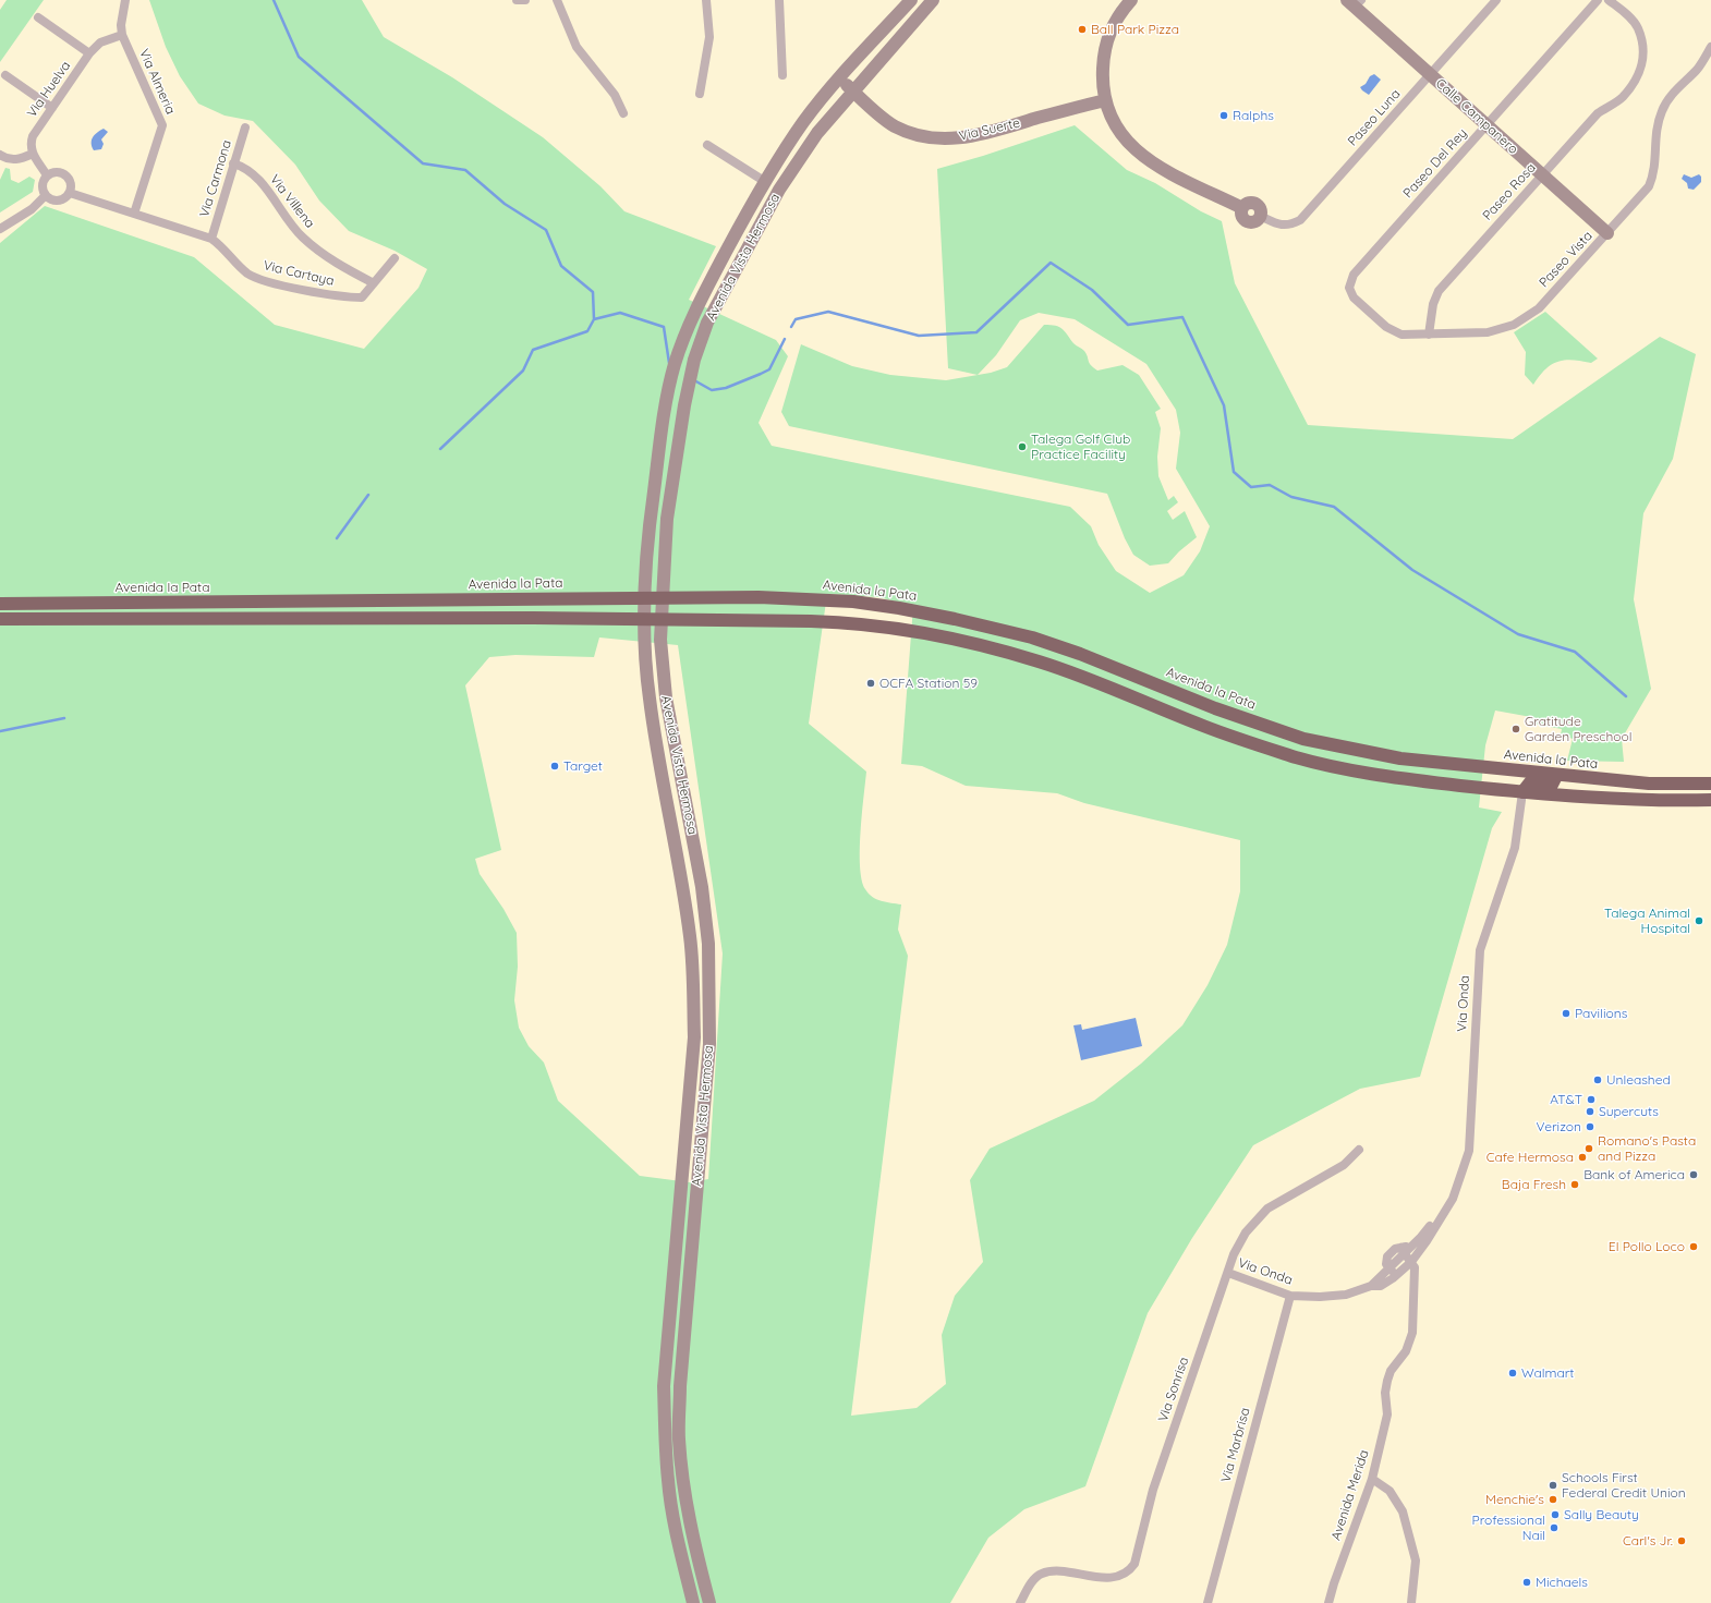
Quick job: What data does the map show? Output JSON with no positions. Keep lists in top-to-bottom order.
{
  "streets": {
    "highway": ["Avenida la Pata"],
    "main road": ["Calle Campanero", "Via Suerte", "Avenida Vista Hermosa"],
    "street": [
      "Via Almeria",
      "Via Huelva",
      "Paseo Luna",
      "Paseo Del Rey",
      "Via Carmona",
      "Paseo Rosa",
      "Via Villena",
      "Paseo Vista",
      "Via Cartaya",
      "Via Onda",
      "Via Sonrisa",
      "Via Marbrisa",
      "Avenida Merida"
    ]
  },
  "crossings": [
    ["Via Almeria", "Via Huelva"],
    ["Via Almeria", "Via Cartaya"],
    ["Calle Campanero", "Paseo Luna"],
    ["Calle Campanero", "Paseo Del Rey"],
    ["Calle Campanero", "Paseo Rosa"],
    ["Calle Campanero", "Paseo Vista"],
    ["Via Suerte", "Avenida Vista Hermosa"],
    ["Paseo Del Rey", "Paseo Vista"],
    ["Via Carmona", "Via Villena"],
    ["Via Carmona", "Via Cartaya"],
    ["Paseo Rosa", "Paseo Vista"],
    ["Via Villena", "Via Cartaya"],
    ["Avenida Vista Hermosa", "Avenida la Pata"],
    ["Via Onda", "Via Sonrisa"],
    ["Via Onda", "Via Marbrisa"],
    ["Via Onda", "Avenida Merida"]
  ],
  "places": [
    "Ball Park Pizza",
    "Ralphs",
    "Talega Golf Club Practice Facility",
    "OCFA Station 59",
    "Gratitude Garden Preschool",
    "Target",
    "Talega Animal Hospital",
    "Pavilions",
    "Unleashed",
    "AT&T",
    "Supercuts",
    "Verizon",
    "Romano's Pasta and Pizza",
    "Cafe Hermosa",
    "Bank of America",
    "Baja Fresh",
    "El Pollo Loco",
    "Walmart",
    "Schools First Federal Credit Union",
    "Menchie's",
    "Sally Beauty",
    "Professional Nail",
    "Carl's Jr.",
    "Michaels"
  ]
}
